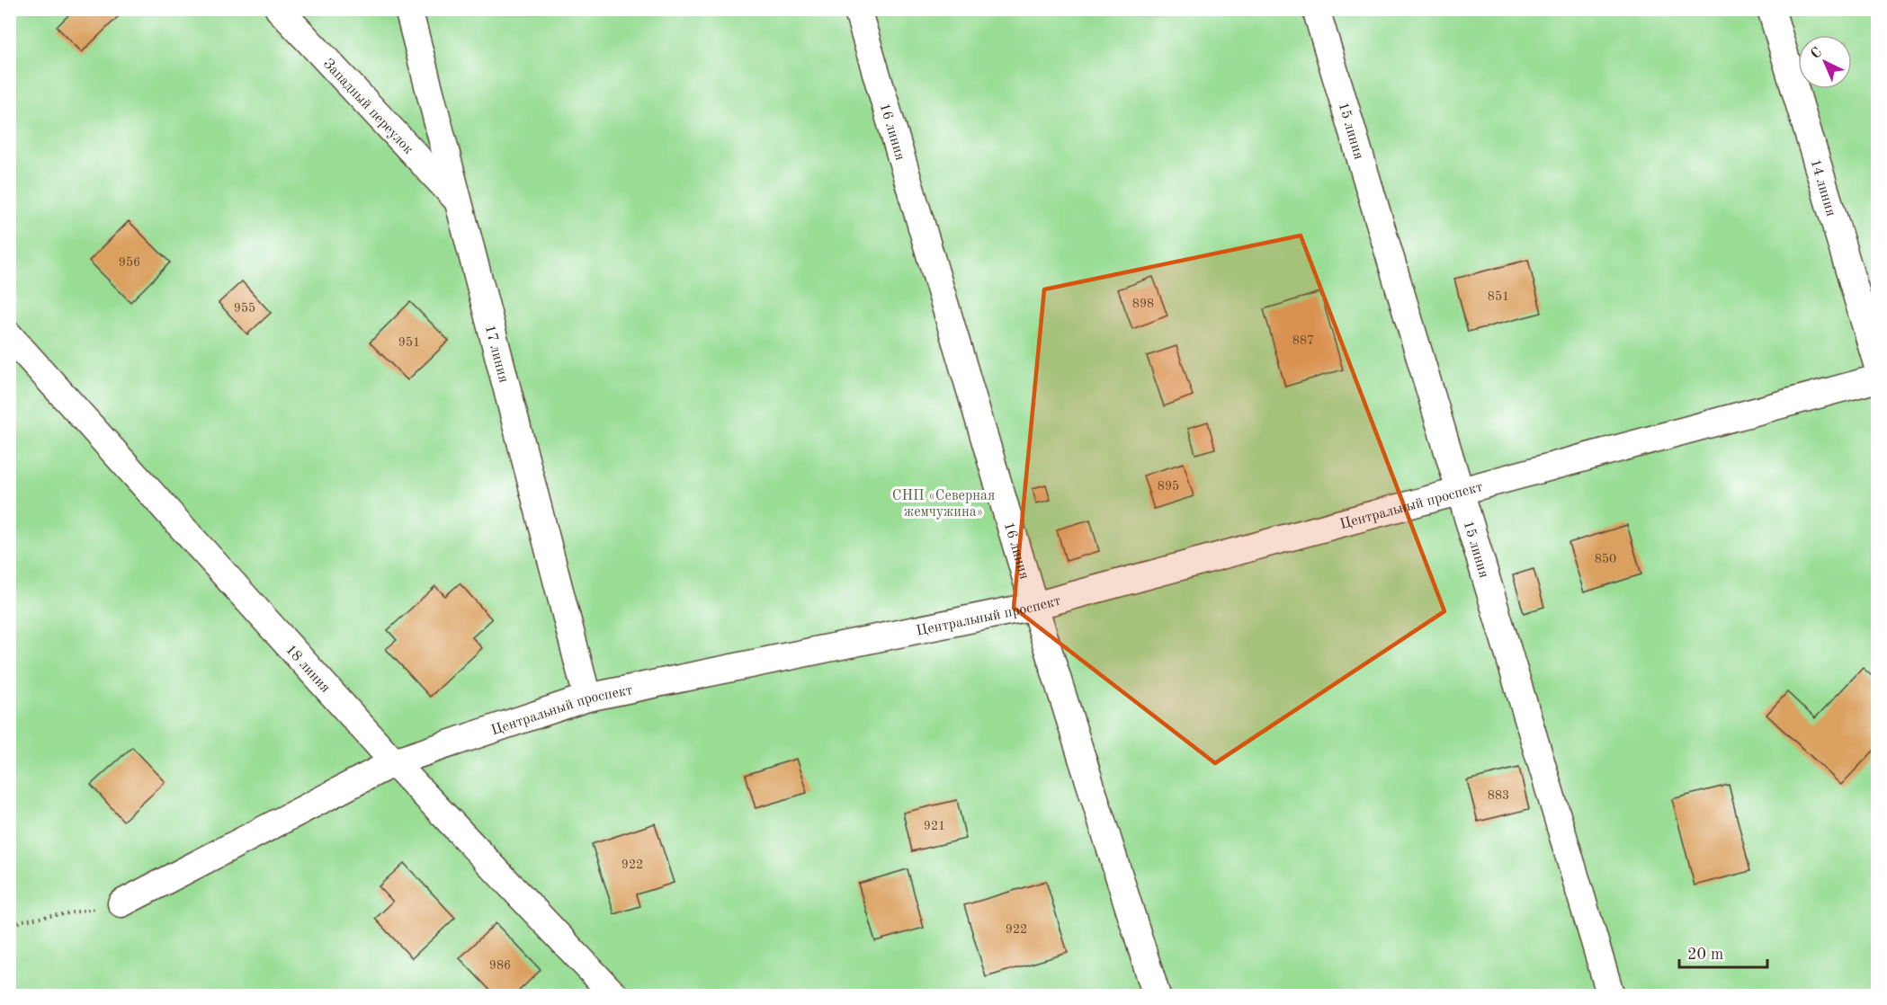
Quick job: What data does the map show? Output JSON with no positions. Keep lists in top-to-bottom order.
{
  "streets": {
    "street": [
      "Западный переулок",
      "15 линия",
      "16 линия",
      "14 линия",
      "17 линия",
      "Центральный проспект",
      "18 линия"
    ]
  },
  "crossings": [
    ["Западный переулок", "17 линия"],
    ["15 линия", "Центральный проспект"],
    ["16 линия", "Центральный проспект"],
    ["17 линия", "Центральный проспект"],
    ["Центральный проспект", "18 линия"]
  ],
  "parks": ["СНП «Северная жемчужина»"],
  "house_numbers": [
    "956",
    "851",
    "898",
    "955",
    "887",
    "951",
    "895",
    "850",
    "883",
    "921",
    "922",
    "922",
    "986"
  ],
  "scale_bar": "20 m",
  "north": "top left"
}
